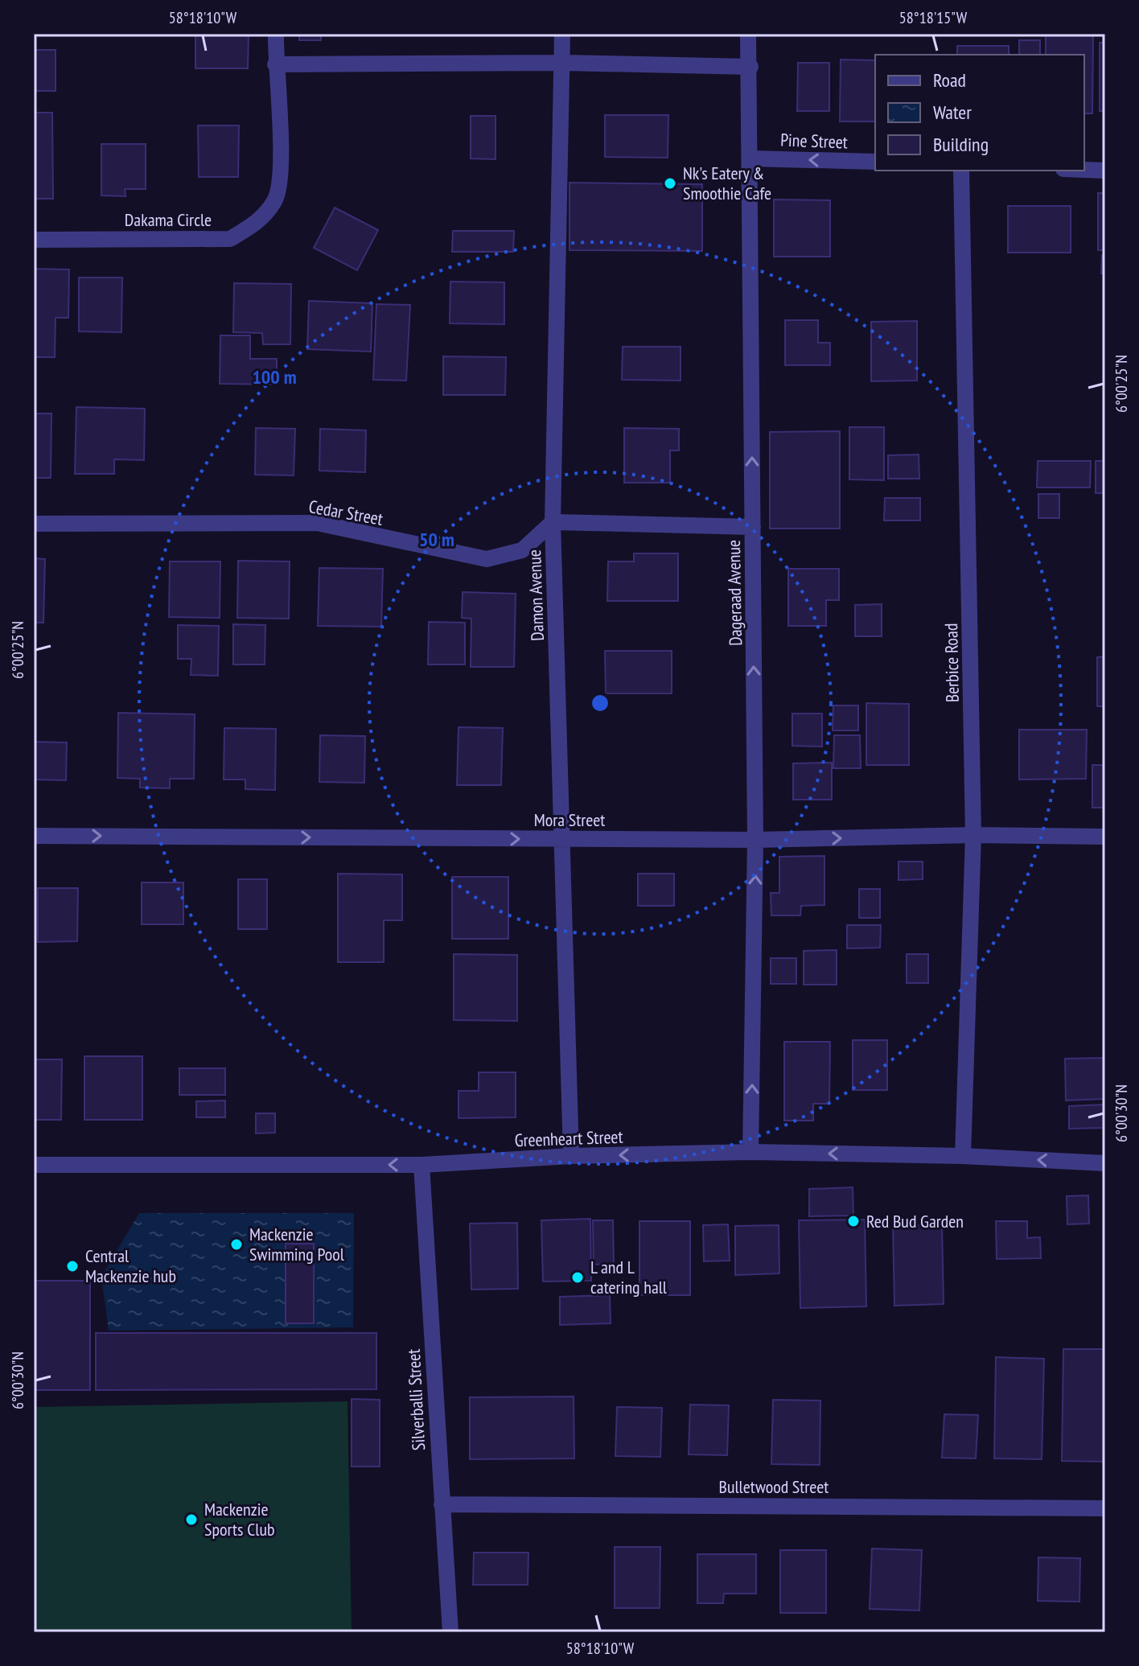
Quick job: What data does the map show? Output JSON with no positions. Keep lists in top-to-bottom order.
{
  "streets": {
    "street": [
      "Pine Street",
      "Dakama Circle",
      "Cedar Street",
      "Dageraad Avenue",
      "Damon Avenue",
      "Berbice Road",
      "Mora Street",
      "Greenheart Street",
      "Silverballi Street",
      "Bulletwood Street"
    ]
  },
  "crossings": [
    ["Pine Street", "Dageraad Avenue"],
    ["Cedar Street", "Damon Avenue"],
    ["Dageraad Avenue", "Mora Street"],
    ["Dageraad Avenue", "Greenheart Street"],
    ["Damon Avenue", "Mora Street"],
    ["Damon Avenue", "Greenheart Street"],
    ["Berbice Road", "Mora Street"],
    ["Berbice Road", "Greenheart Street"],
    ["Greenheart Street", "Silverballi Street"],
    ["Silverballi Street", "Bulletwood Street"]
  ],
  "one_way": [
    "Pine Street",
    "Dageraad Avenue",
    "Mora Street",
    "Greenheart Street"
  ],
  "places": [
    "Nk's Eatery & Smoothie Cafe",
    "Red Bud Garden",
    "Mackenzie Swimming Pool",
    "Central Mackenzie hub",
    "L and L catering hall",
    "Mackenzie Sports Club"
  ],
  "legend": ["Road", "Water", "Building"],
  "coordinates": [
    "58°18'10\"W",
    "58°18'15\"W",
    "6°00'25\"N",
    "6°00'30\"N"
  ],
  "rings": ["100 m", "50 m"]
}
